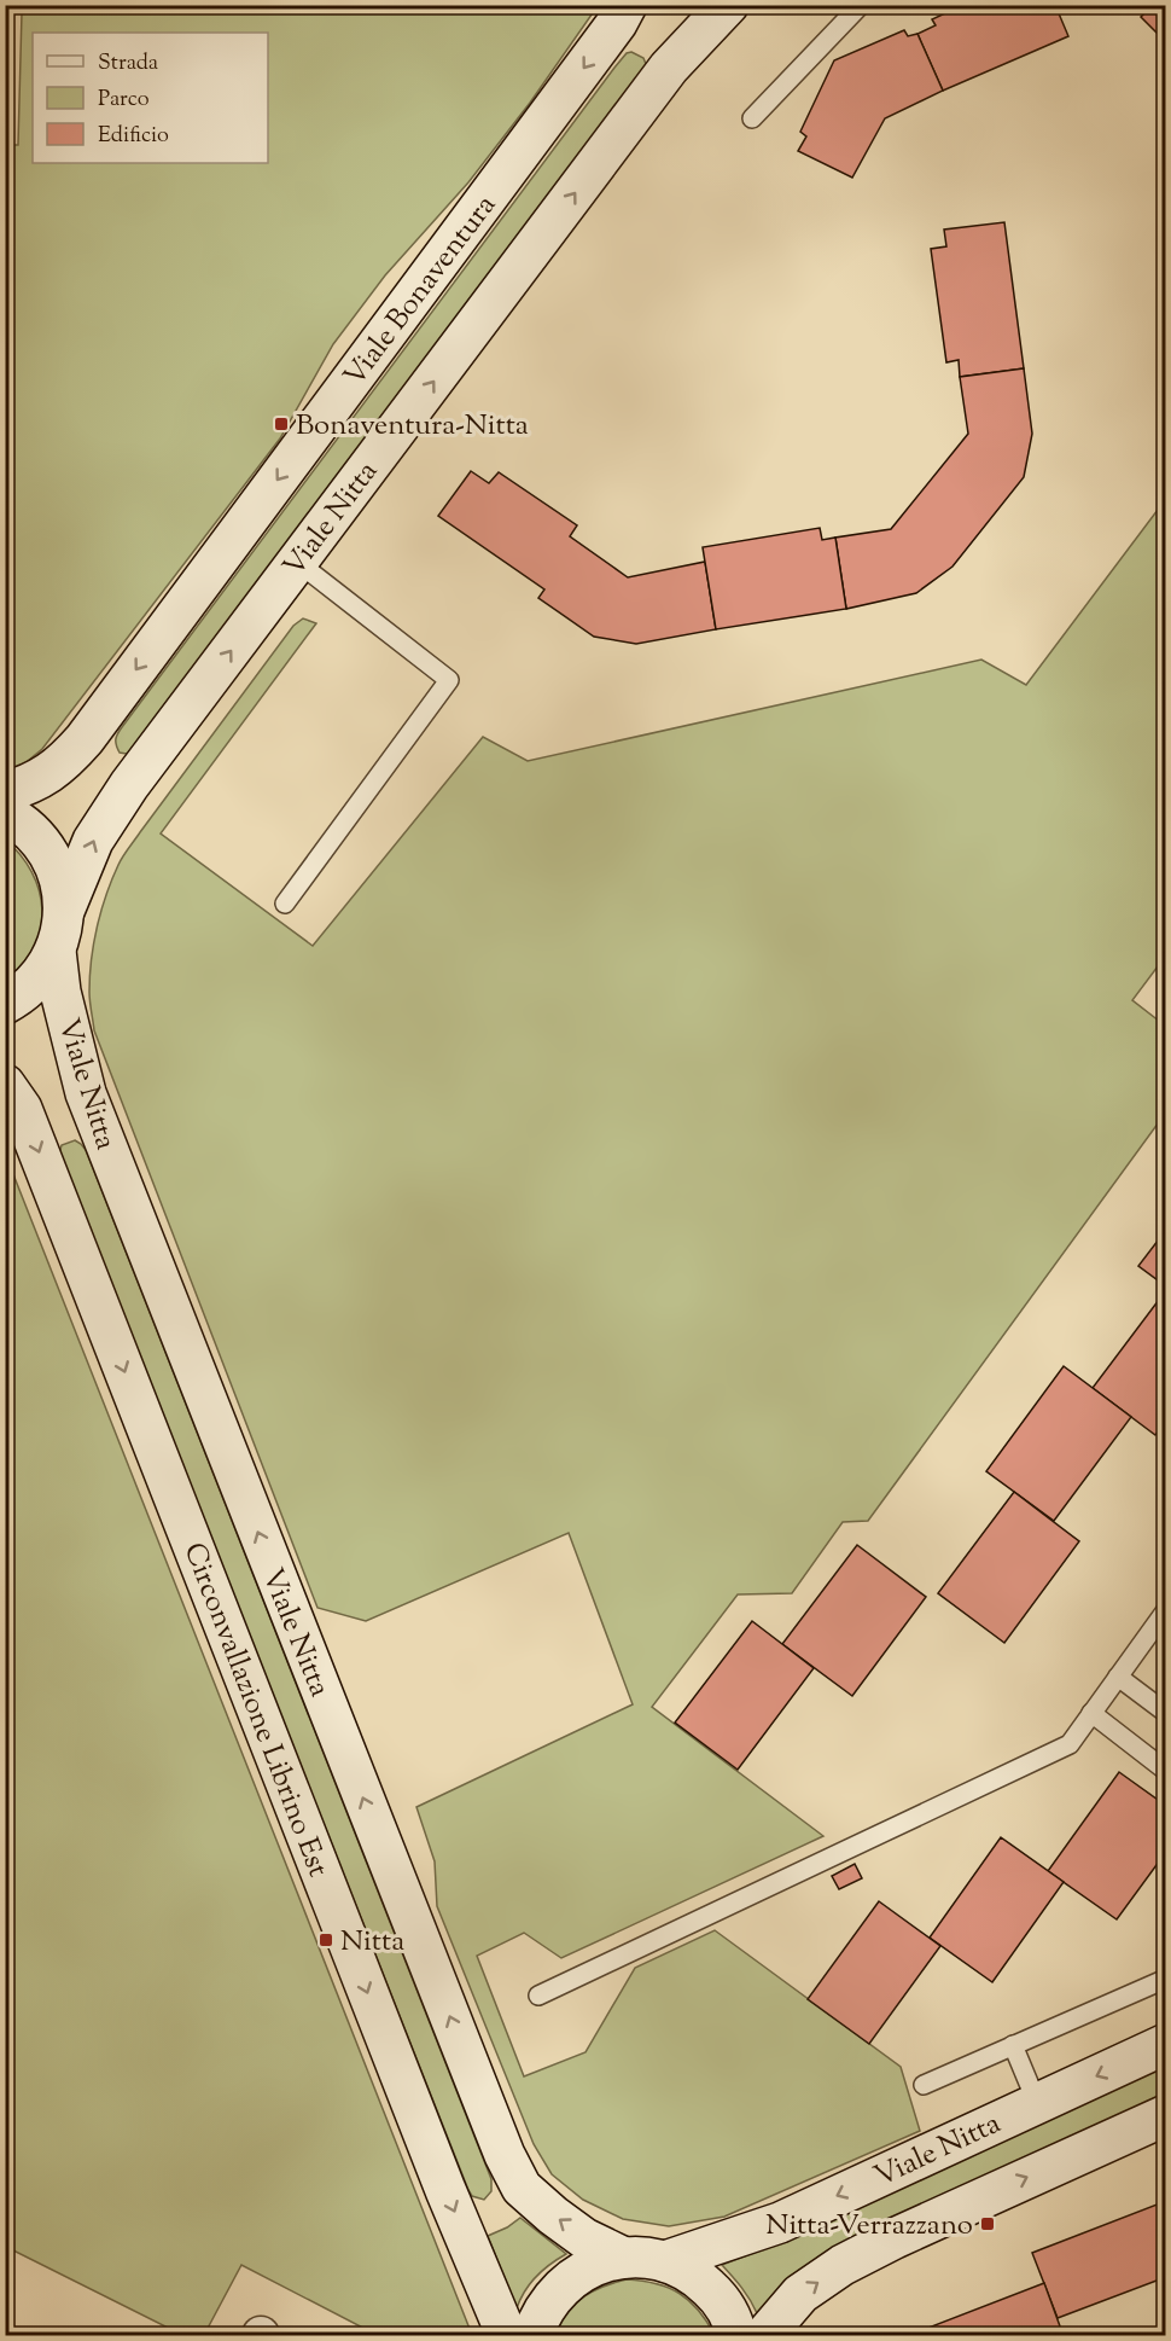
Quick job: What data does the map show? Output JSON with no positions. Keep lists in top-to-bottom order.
{
  "streets": {
    "main road": ["Viale Bonaventura", "Viale Nitta", "Circonvallazione Librino Est"]
  },
  "one_way": ["Viale Bonaventura", "Circonvallazione Librino Est"],
  "places": {
    "transit": ["Bonaventura-Nitta", "Nitta", "Nitta-Verrazzano"]
  },
  "legend": ["Strada", "Parco", "Edificio"]
}
